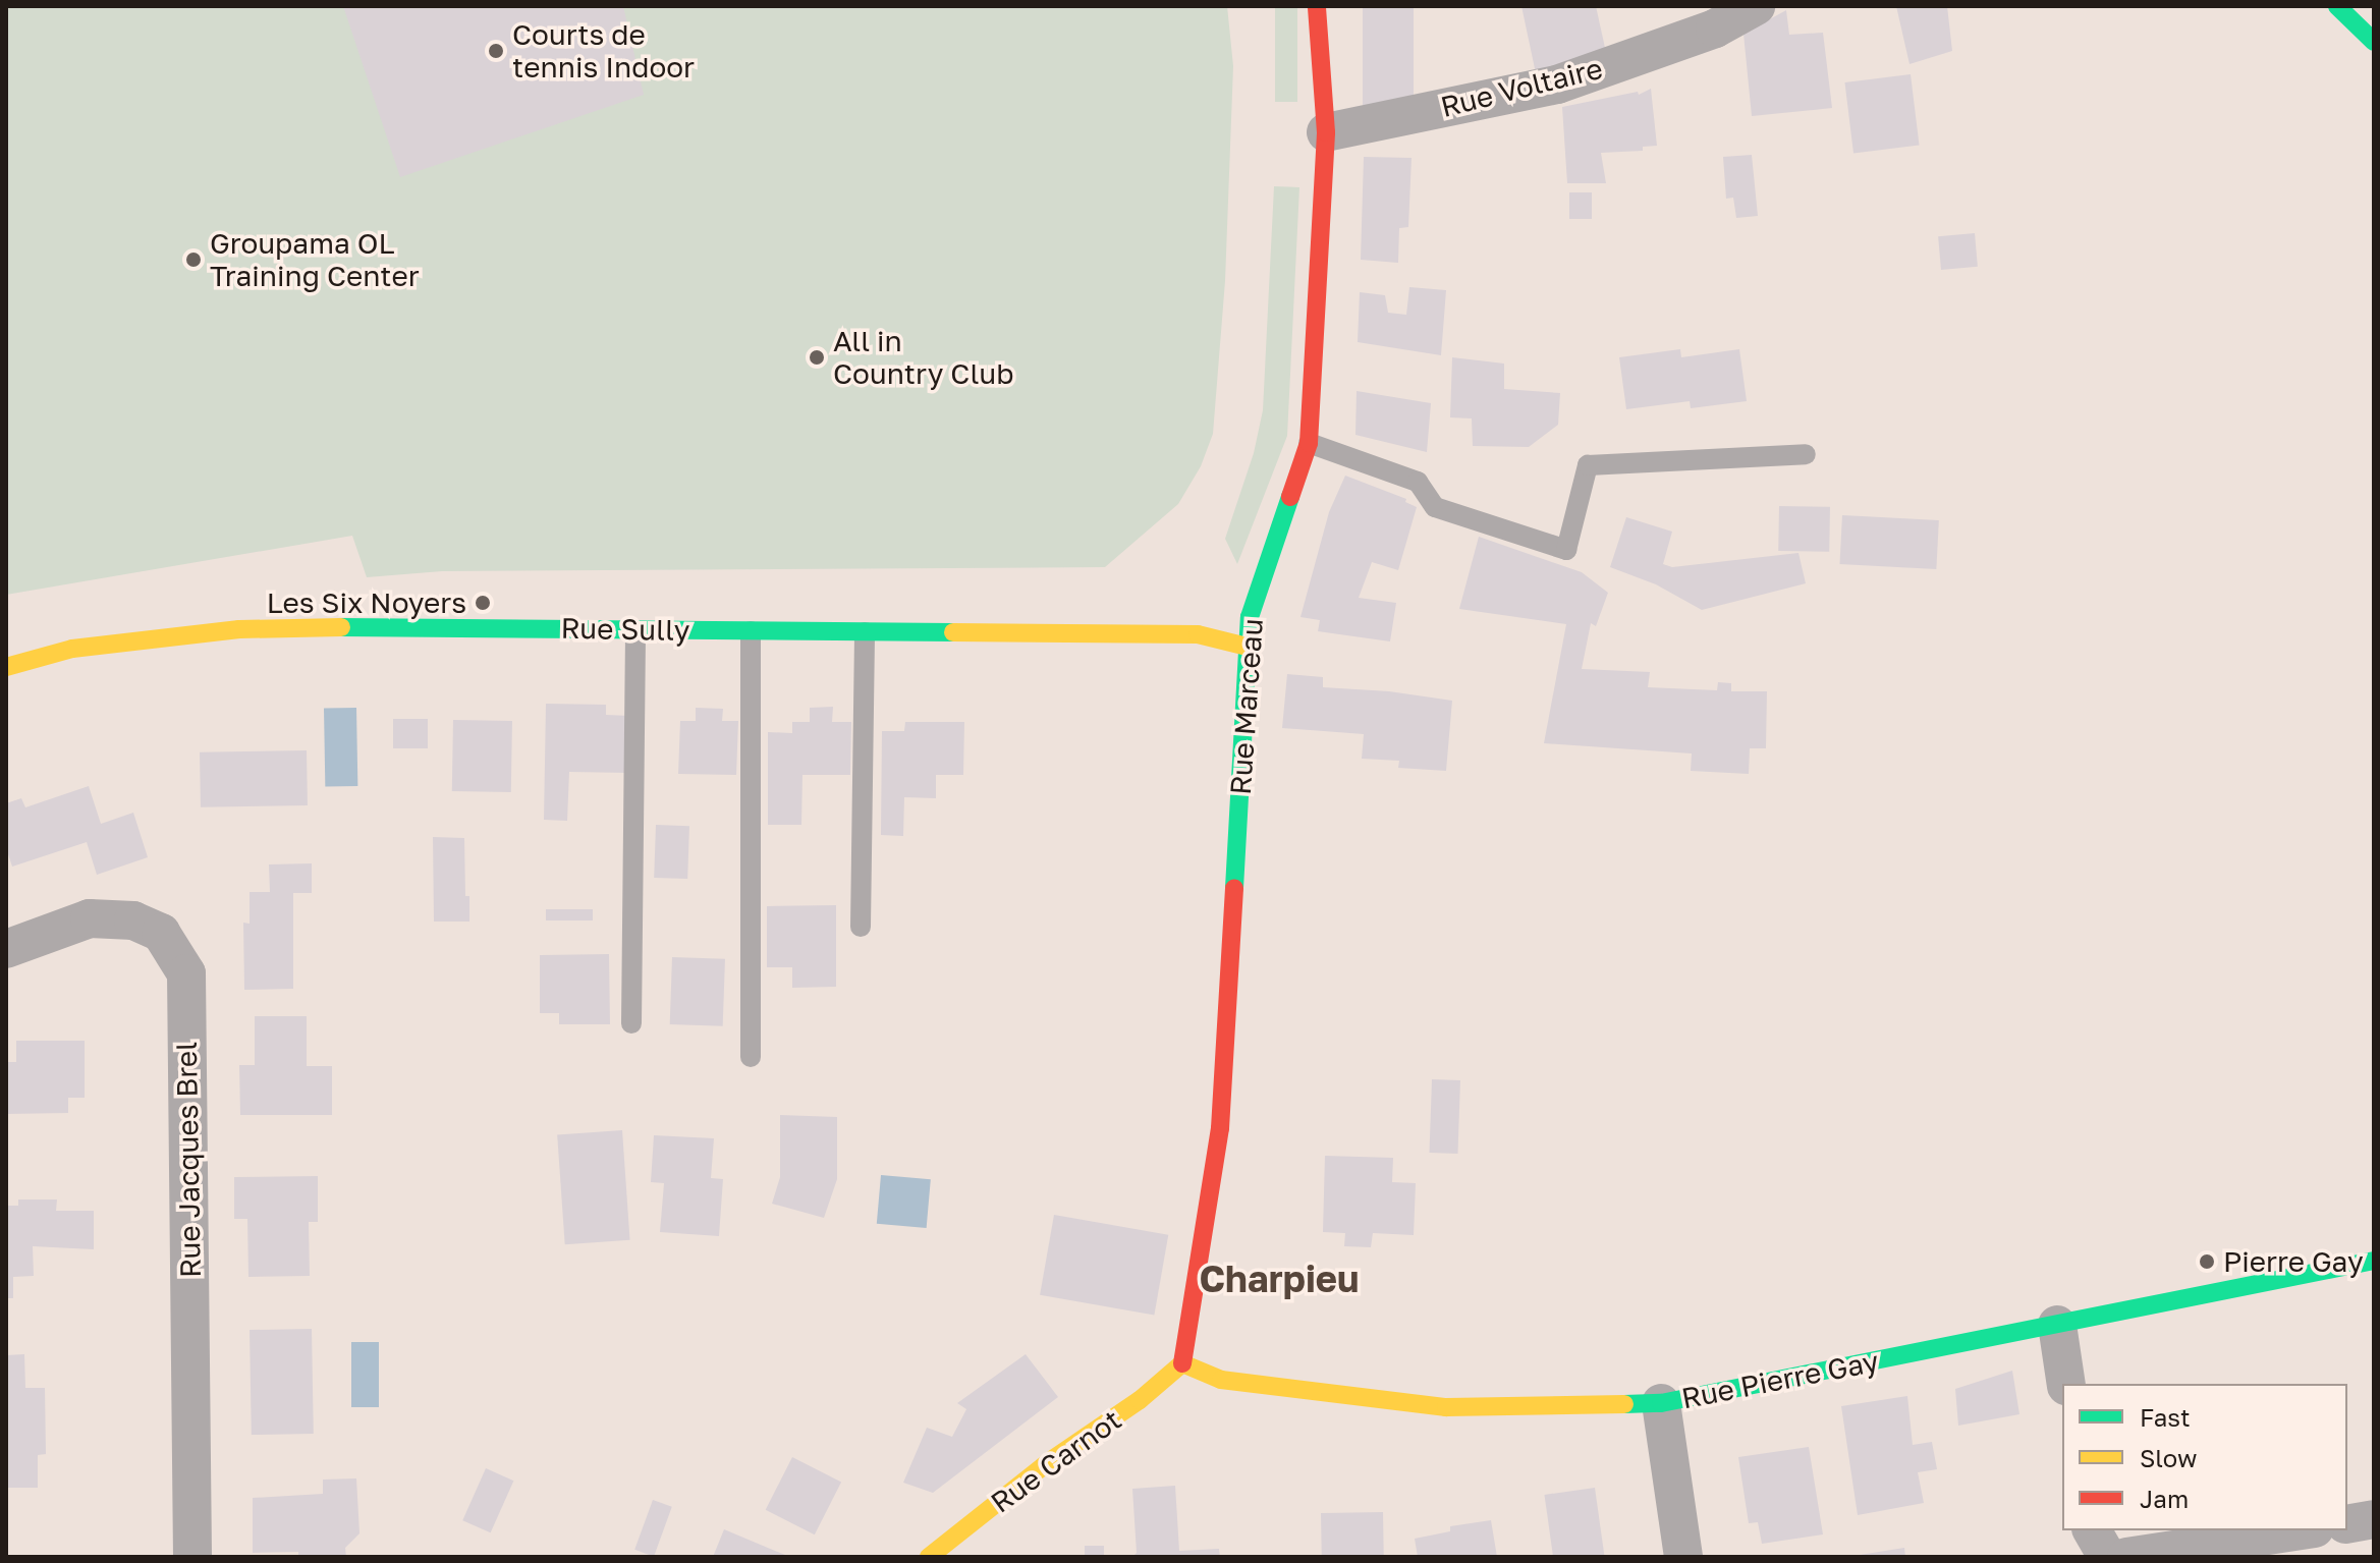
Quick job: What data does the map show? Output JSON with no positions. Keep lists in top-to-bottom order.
{
  "streets": {
    "street": [
      "Rue Voltaire",
      "Rue Sully",
      "Rue Marceau",
      "Rue Jacques Brel",
      "Rue Pierre Gay",
      "Rue Carnot"
    ]
  },
  "crossings": [
    ["Rue Voltaire", "Rue Marceau"],
    ["Rue Sully", "Rue Marceau"],
    ["Rue Marceau", "Rue Pierre Gay"],
    ["Rue Marceau", "Rue Carnot"],
    ["Rue Pierre Gay", "Rue Carnot"]
  ],
  "districts": ["Charpieu"],
  "places": [
    "Courts de tennis Indoor",
    "Groupama OL Training Center",
    "All in Country Club",
    "Les Six Noyers",
    "Pierre Gay"
  ],
  "legend": ["Fast", "Slow", "Jam"]
}
